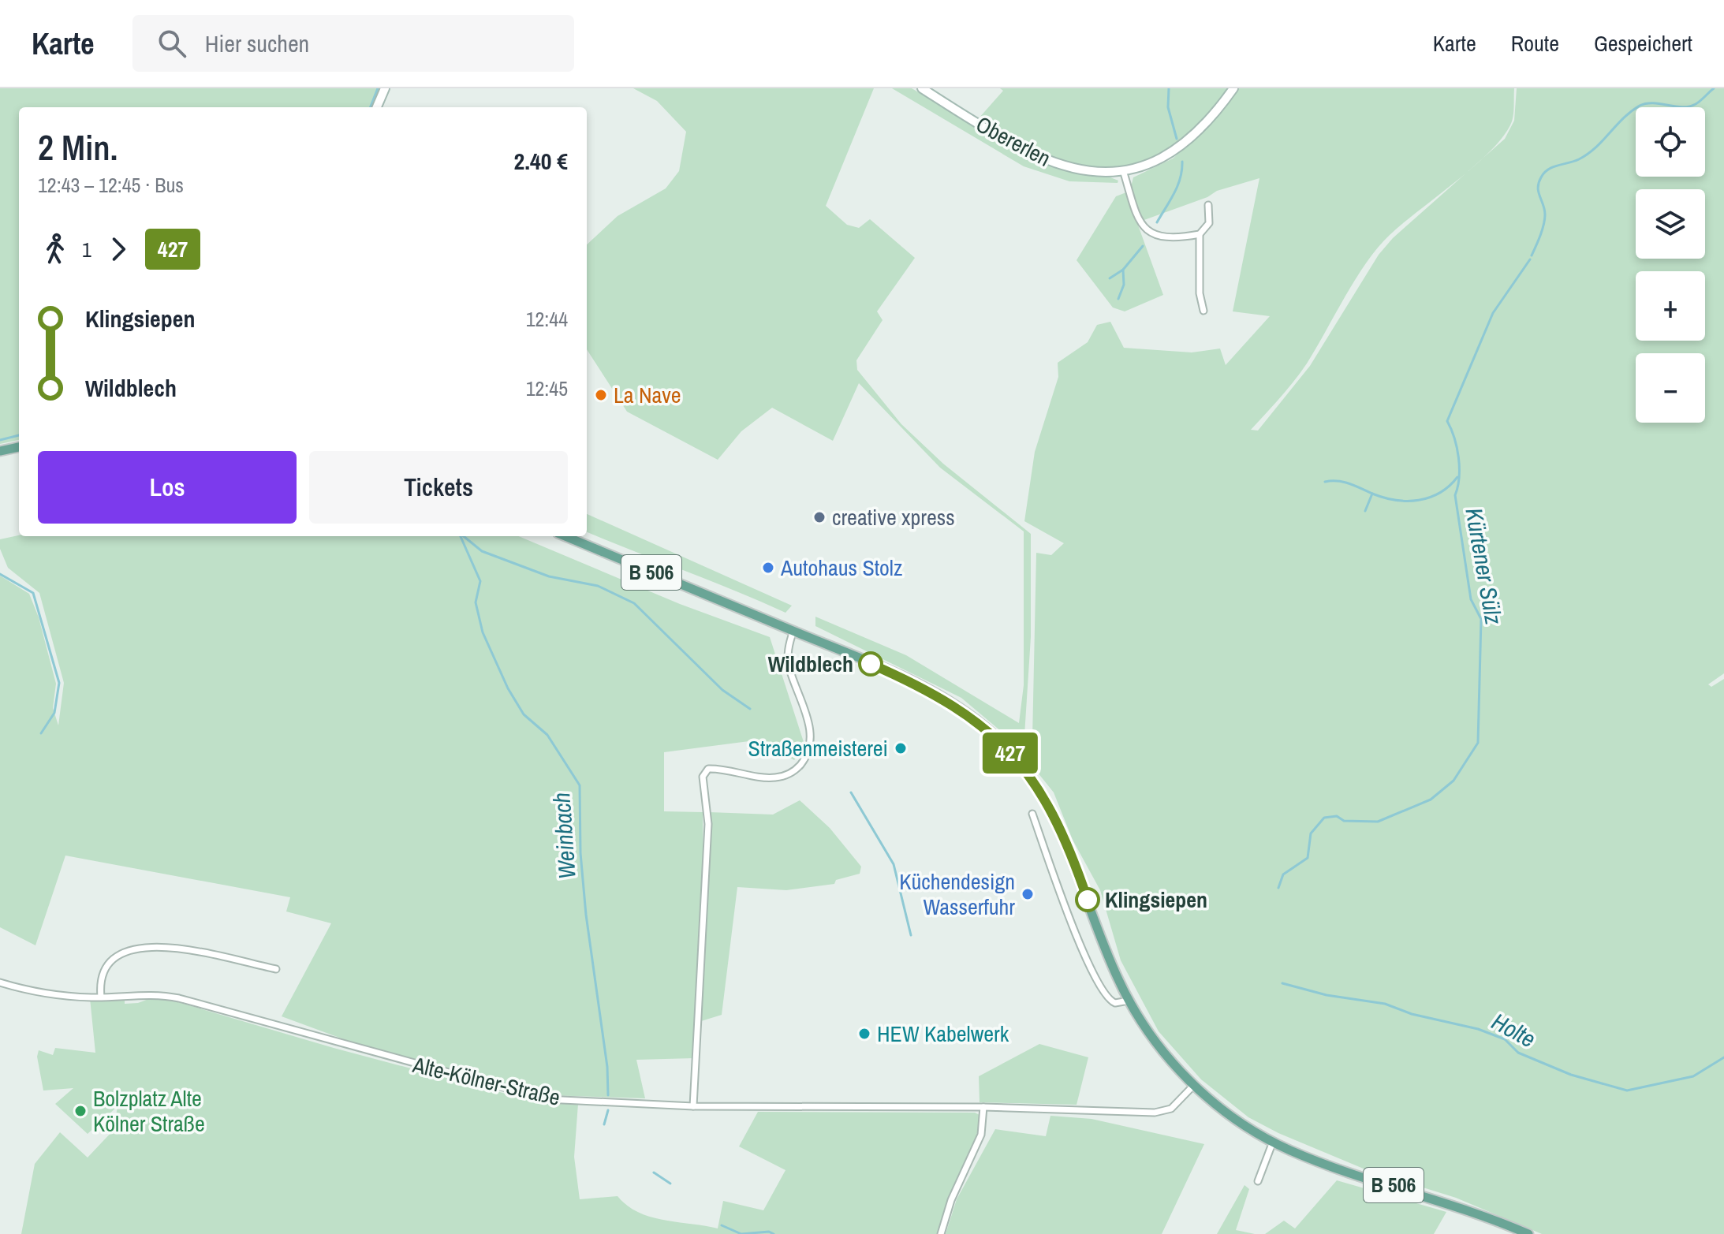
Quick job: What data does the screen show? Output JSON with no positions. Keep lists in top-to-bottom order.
{
  "streets": {
    "main road": ["Obererlen", "B 506"],
    "street": ["Alte-Kölner-Straße"]
  },
  "water": ["Kürtener Sülz", "Weinbach", "Holte"],
  "places": [
    "La Nave",
    "creative xpress",
    "Autohaus Stolz",
    "Wildblech",
    "Straßenmeisterei",
    "Küchendesign Wasserfuhr",
    "Klingsiepen",
    "HEW Kabelwerk",
    "Bolzplatz Alte Kölner Straße"
  ],
  "lines": ["bus line 427"],
  "page": {
    "header": "Karte",
    "search": "Hier suchen",
    "nav": ["Karte", "Route", "Gespeichert"],
    "on_map": "427",
    "map_buttons": ["+", "−"],
    "heading": ["2 Min.", "12:43 – 12:45 · Bus", "2.40 €"],
    "legs": ["1", "427"],
    "list": [
      {
        "name": "Klingsiepen",
        "value": "12:44"
      },
      {
        "name": "Wildblech",
        "value": "12:45"
      }
    ],
    "buttons": ["Los", "Tickets"]
  }
}
